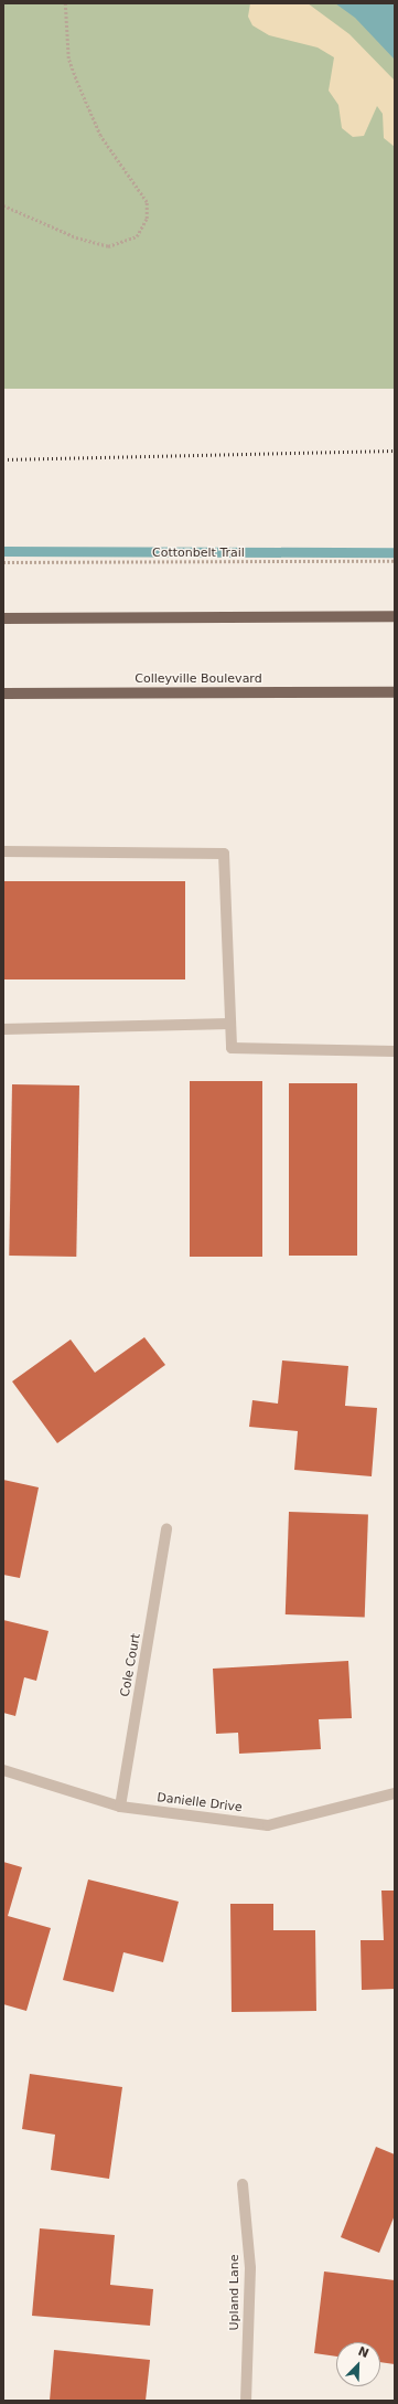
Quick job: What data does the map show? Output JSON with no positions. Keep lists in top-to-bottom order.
{
  "streets": {
    "main road": ["Colleyville Boulevard"],
    "street": ["Cole Court", "Danielle Drive", "Upland Lane"],
    "path": ["Cottonbelt Trail"]
  },
  "crossings": [
    ["Cole Court", "Danielle Drive"]
  ],
  "north": "top right"
}
